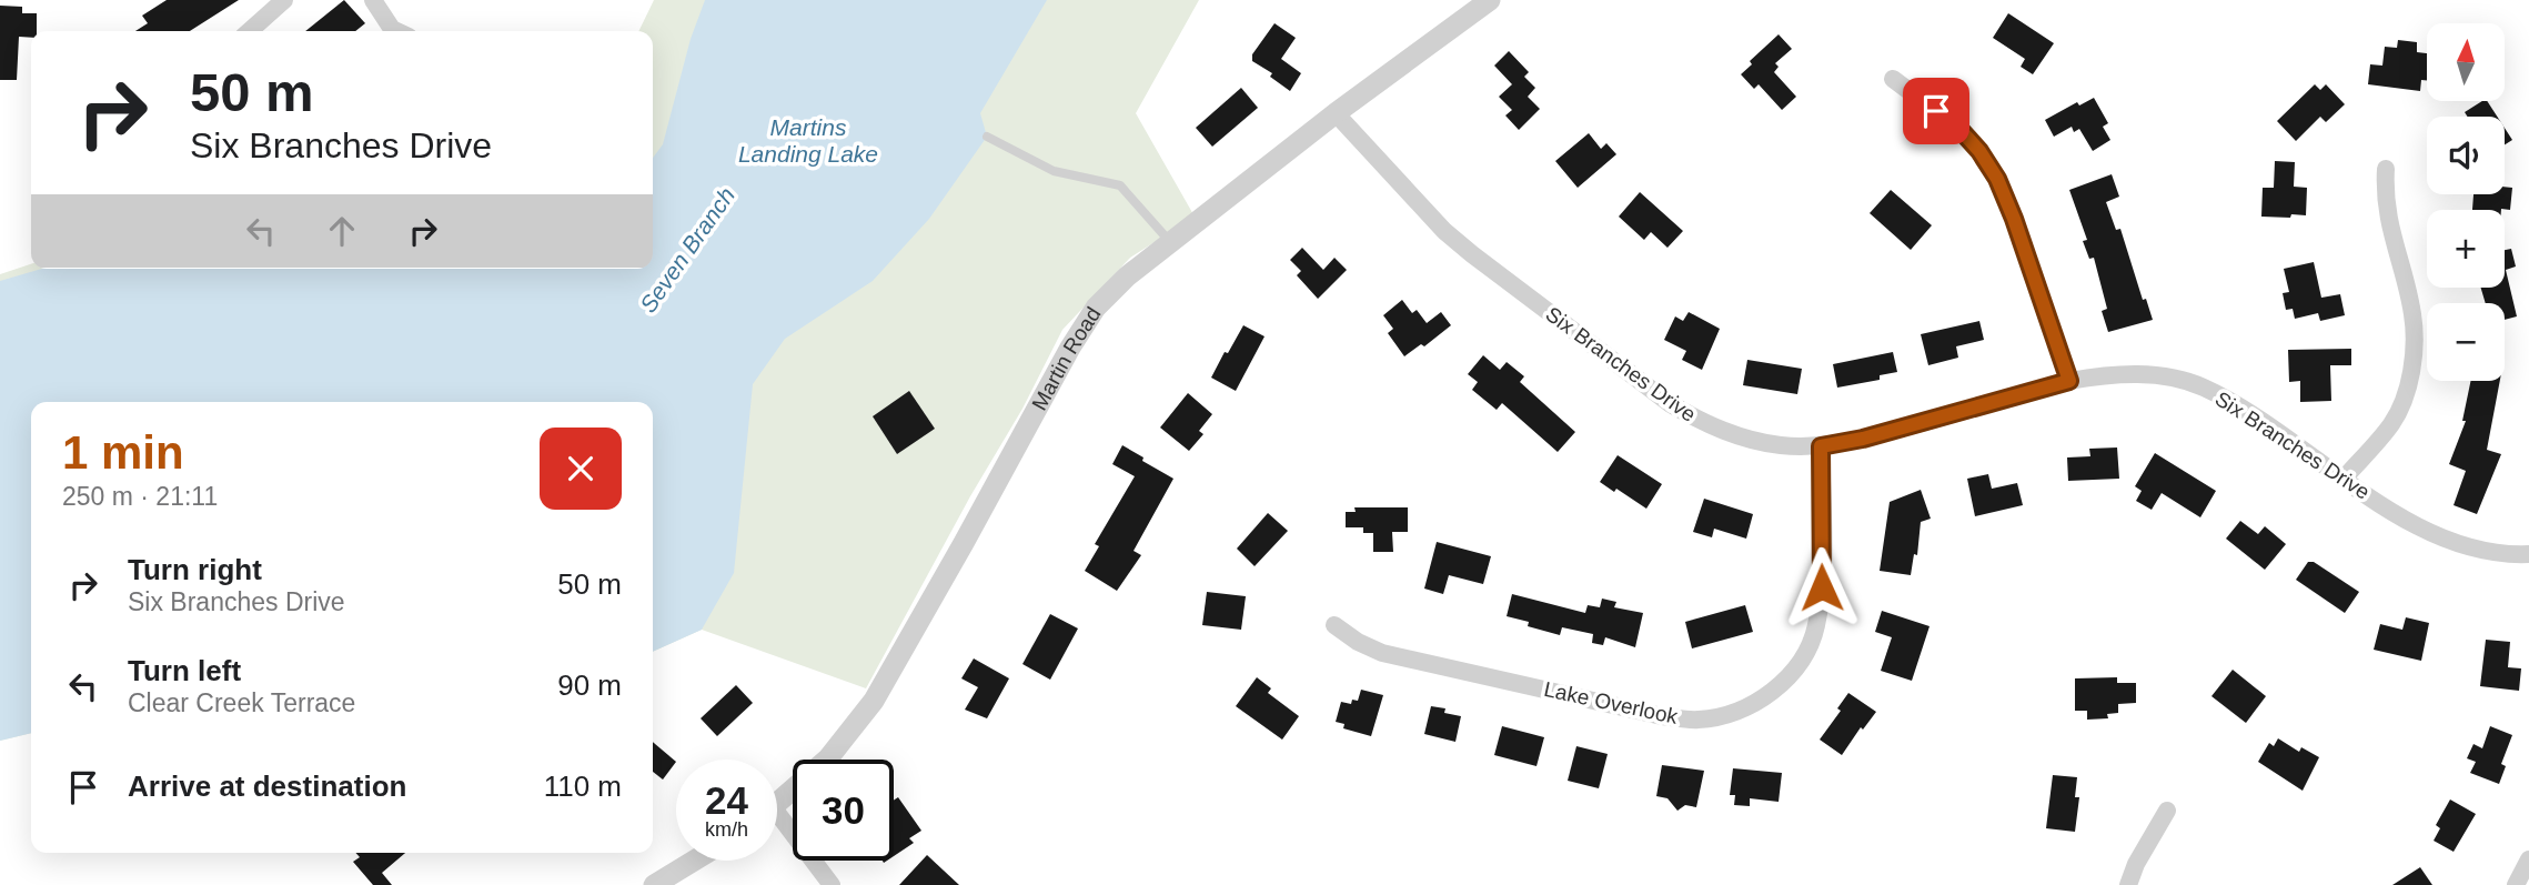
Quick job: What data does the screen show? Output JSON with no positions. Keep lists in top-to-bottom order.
{
  "streets": {
    "street": ["Martin Road", "Six Branches Drive", "Lake Overlook"]
  },
  "crossings": [
    ["Martin Road", "Six Branches Drive"],
    ["Six Branches Drive", "Lake Overlook"]
  ],
  "water": ["Martins Landing Lake", "Seven Branch"],
  "north": "top",
  "page": {
    "map_buttons": ["+", "−"],
    "turn": ["50 m", "Six Branches Drive"],
    "heading": ["1 min", "250 m · 21:11"],
    "list": [
      {
        "name": "Turn right",
        "note": "Six Branches Drive",
        "value": "50 m"
      },
      {
        "name": "Turn left",
        "note": "Clear Creek Terrace",
        "value": "90 m"
      },
      {
        "name": "Arrive at destination",
        "value": "110 m"
      }
    ],
    "speed": "24 km/h",
    "limit": "30"
  }
}
